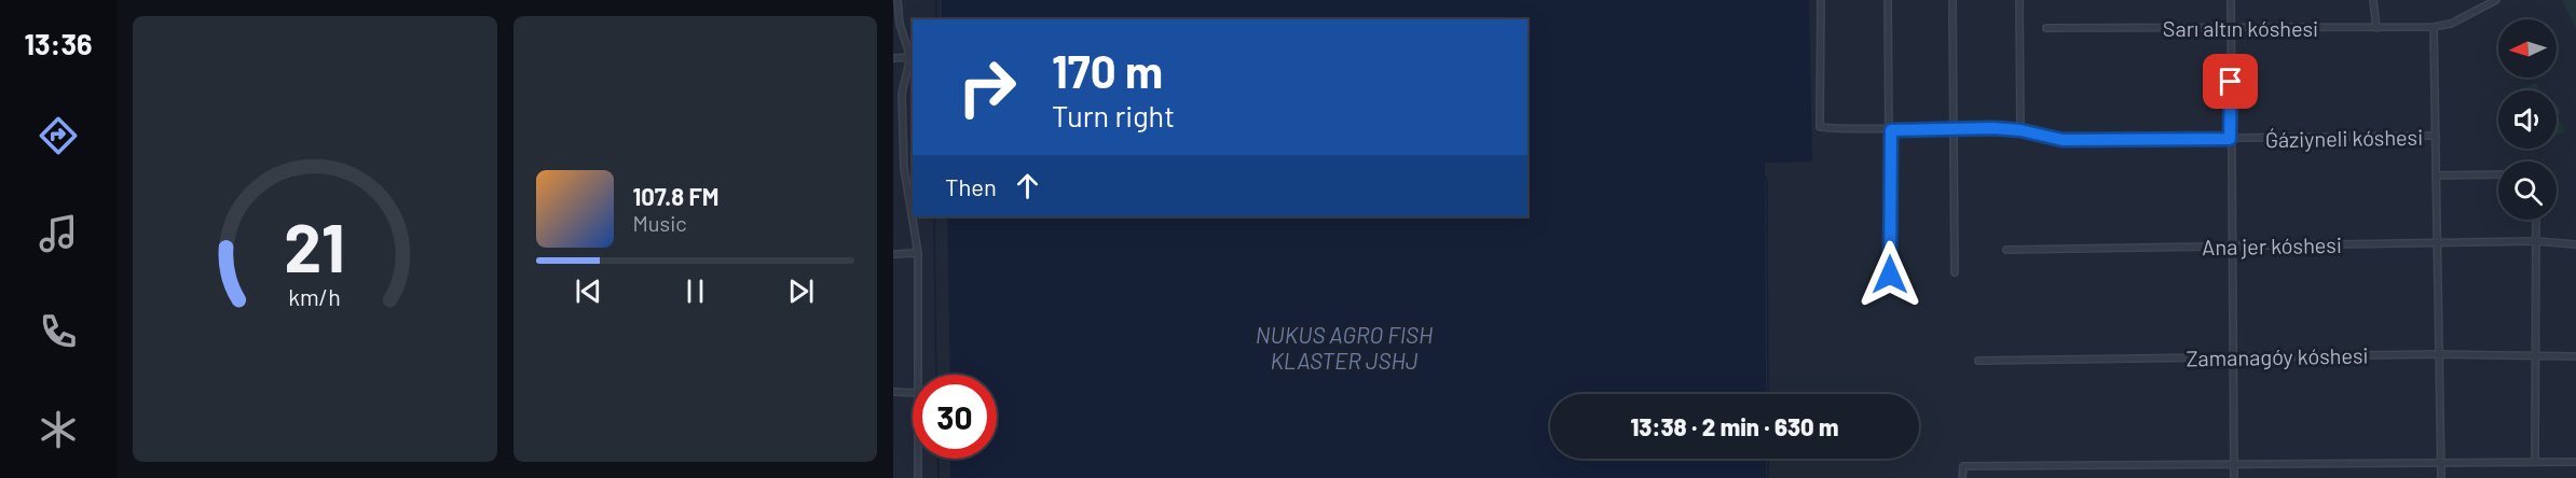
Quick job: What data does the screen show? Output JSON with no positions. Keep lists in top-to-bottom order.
{
  "streets": {
    "street": [
      "Sarı altın kóshesi",
      "Ǵáziyneli kóshesi",
      "Ana jer kóshesi",
      "Zamanagóy kóshesi"
    ]
  },
  "water": ["NUKUS AGRO FISH KLASTER JSHJ"],
  "north": "left",
  "page": {
    "tabs": "13:36",
    "turn": ["170 m", "Turn right"],
    "then": "Then",
    "song": ["107.8 FM", "Music"],
    "limit": "30",
    "trip": "13:38 · 2 min · 630 m",
    "gauge": ["21", "km/h"]
  }
}
